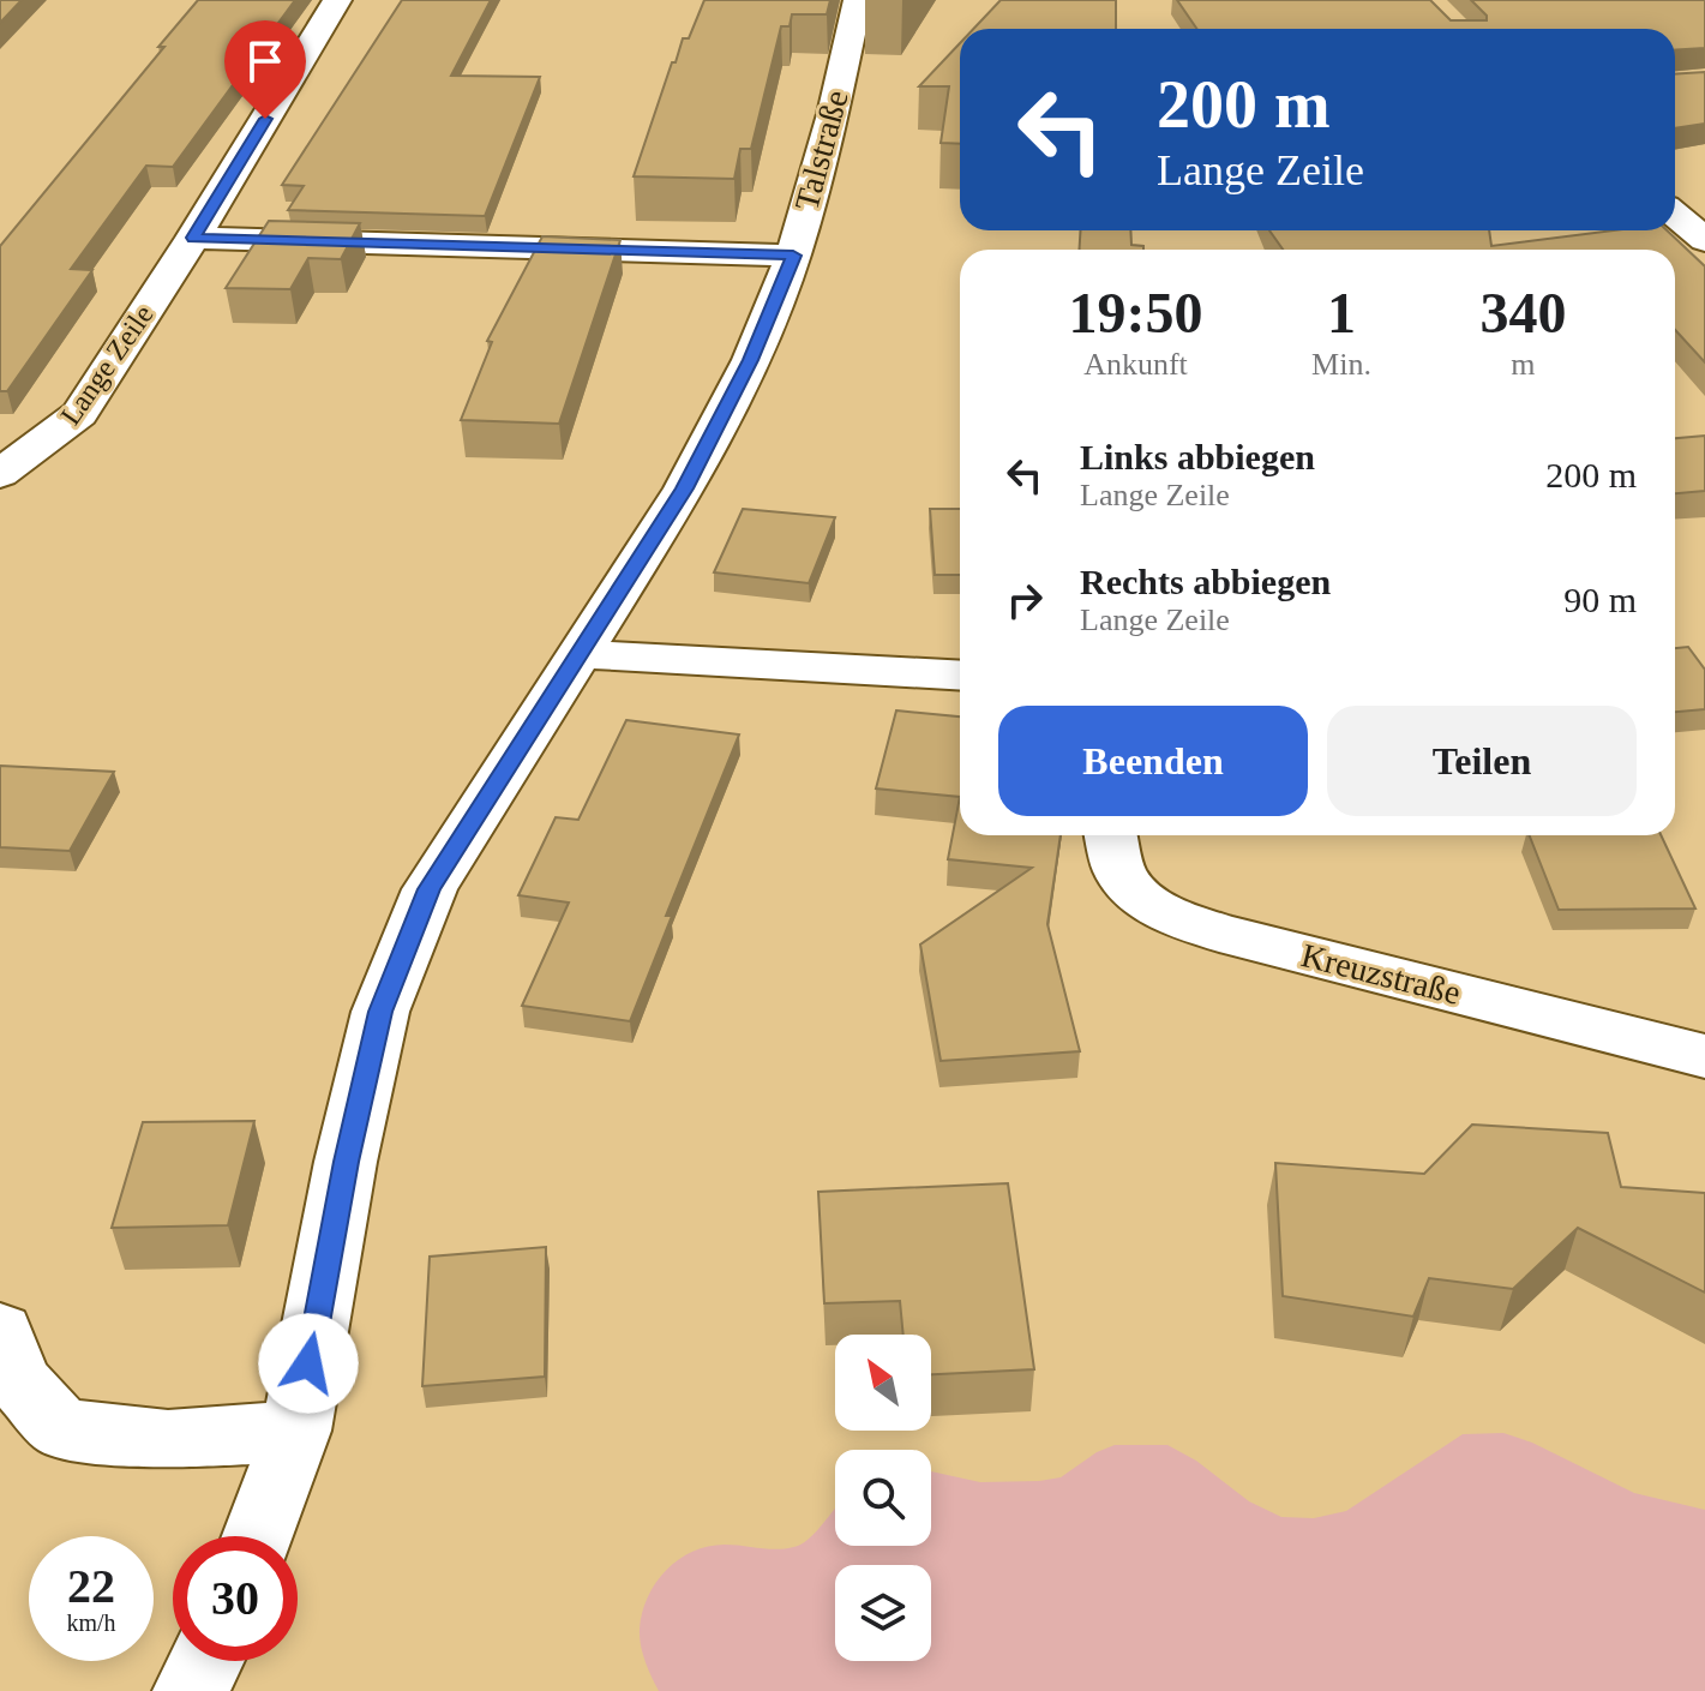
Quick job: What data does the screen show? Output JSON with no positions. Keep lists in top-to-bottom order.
{
  "streets": {
    "street": ["Talstraße", "Lange Zeile", "Kreuzstraße"]
  },
  "north": "top left",
  "page": {
    "turn": ["200 m", "Lange Zeile"],
    "eta": [
      "19:50",
      "Ankunft",
      "1",
      "Min.",
      "340",
      "m"
    ],
    "list": [
      {
        "name": "Links abbiegen",
        "note": "Lange Zeile",
        "value": "200 m"
      },
      {
        "name": "Rechts abbiegen",
        "note": "Lange Zeile",
        "value": "90 m"
      }
    ],
    "buttons": ["Beenden", "Teilen"],
    "speed": "22 km/h",
    "limit": "30"
  }
}
